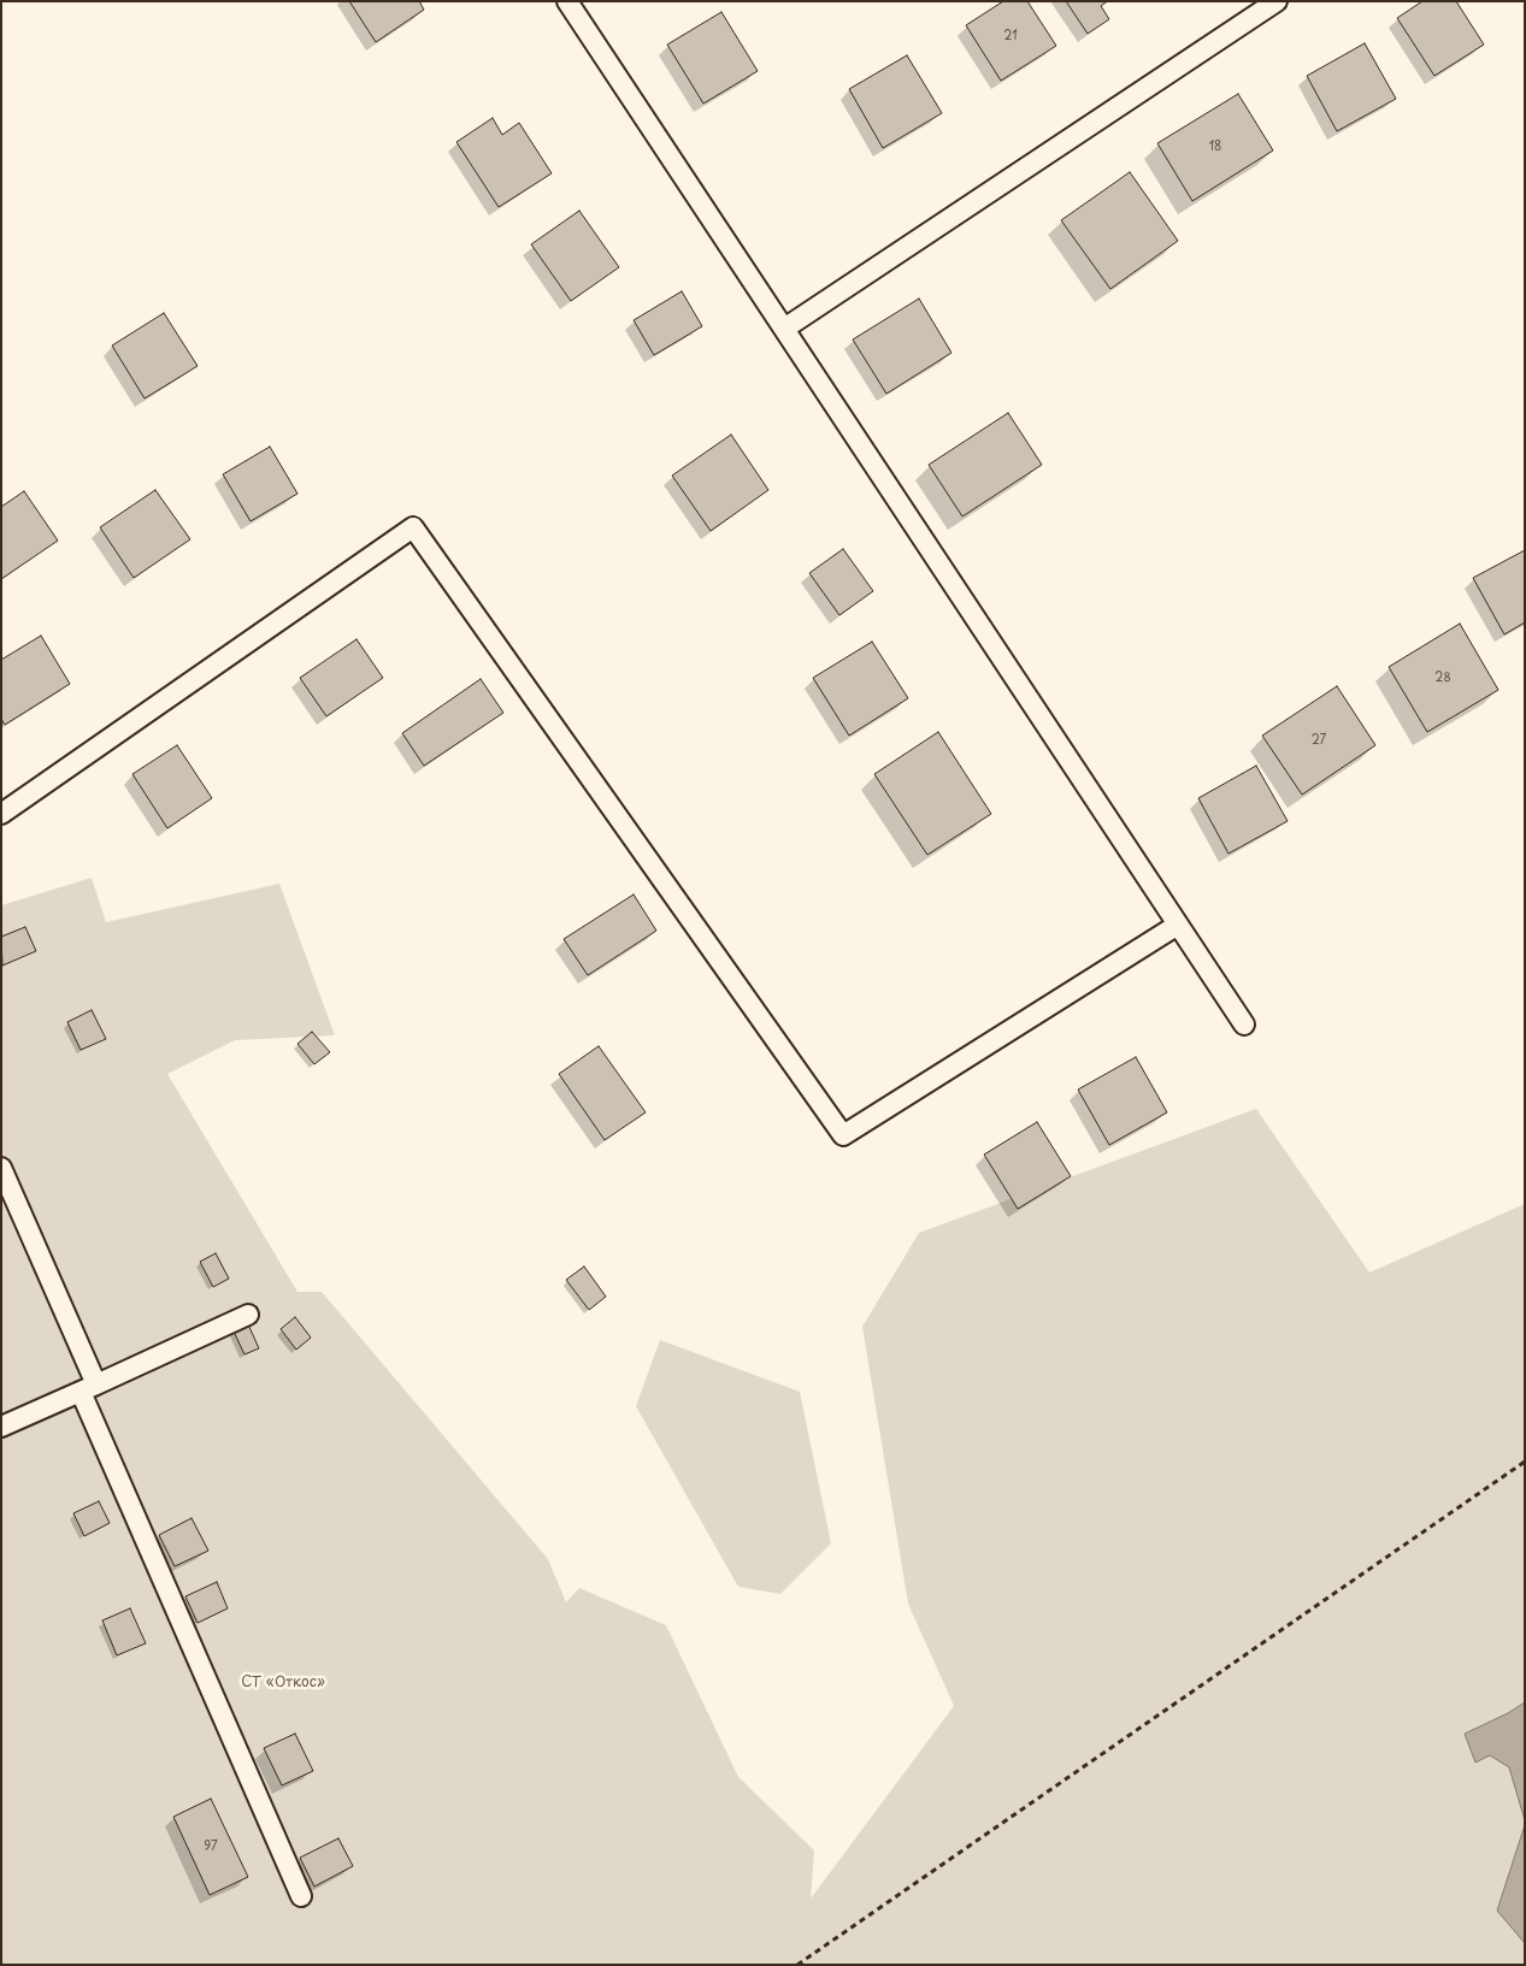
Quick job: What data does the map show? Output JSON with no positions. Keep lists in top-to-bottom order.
{
  "parks": ["СТ «Откос»"],
  "house_numbers": [
    "21",
    "18",
    "28",
    "27",
    "97"
  ]
}
